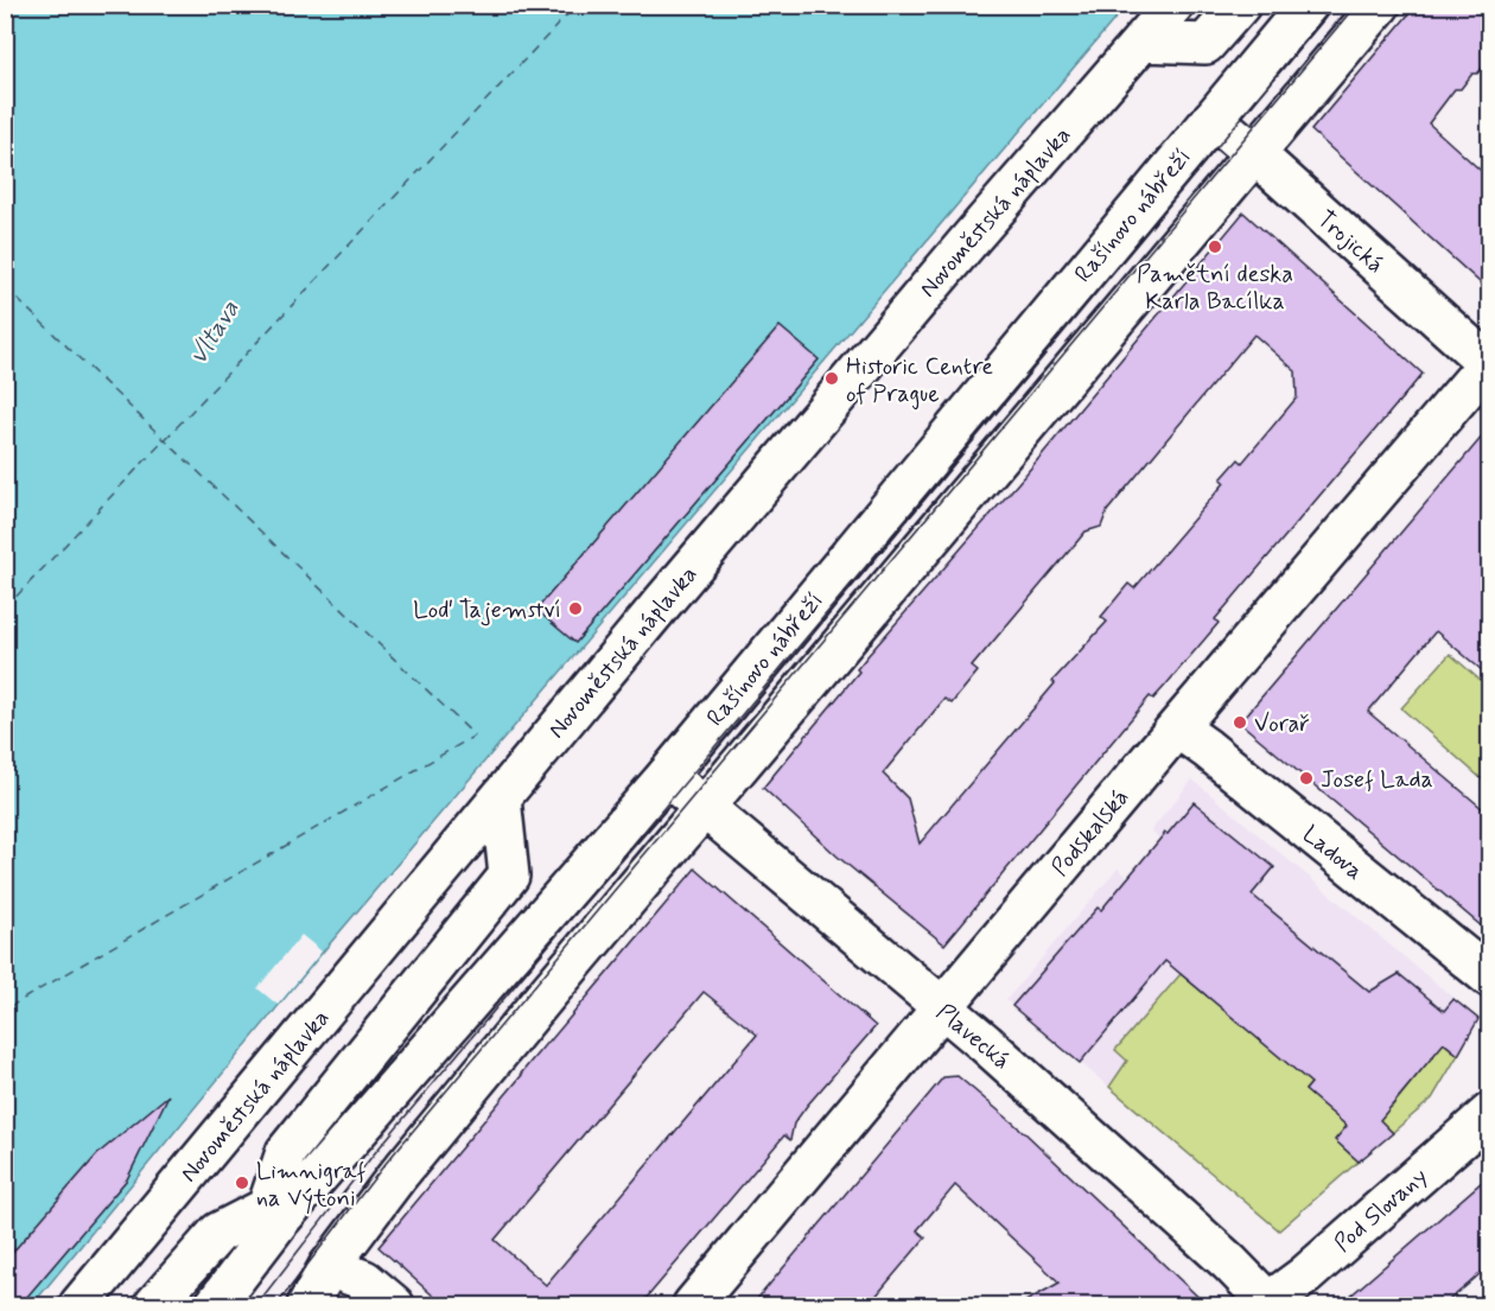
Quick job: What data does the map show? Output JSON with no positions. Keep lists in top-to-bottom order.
{
  "streets": {
    "street": [
      "Novoměstská náplavka",
      "Rašínovo nábřeží",
      "Trojická",
      "Podskalská",
      "Ladova",
      "Plavecká",
      "Pod Slovany"
    ]
  },
  "crossings": [
    ["Rašínovo nábřeží", "Trojická"],
    ["Rašínovo nábřeží", "Plavecká"],
    ["Trojická", "Podskalská"],
    ["Podskalská", "Ladova"],
    ["Podskalská", "Plavecká"],
    ["Plavecká", "Pod Slovany"]
  ],
  "water": ["Vltava"],
  "places": [
    "Pamětní deska Karla Bacílka",
    "Historic Centre of Prague",
    "Loď Tajemství",
    "Vorař",
    "Josef Lada",
    "Limnigraf na Výtoni"
  ]
}
